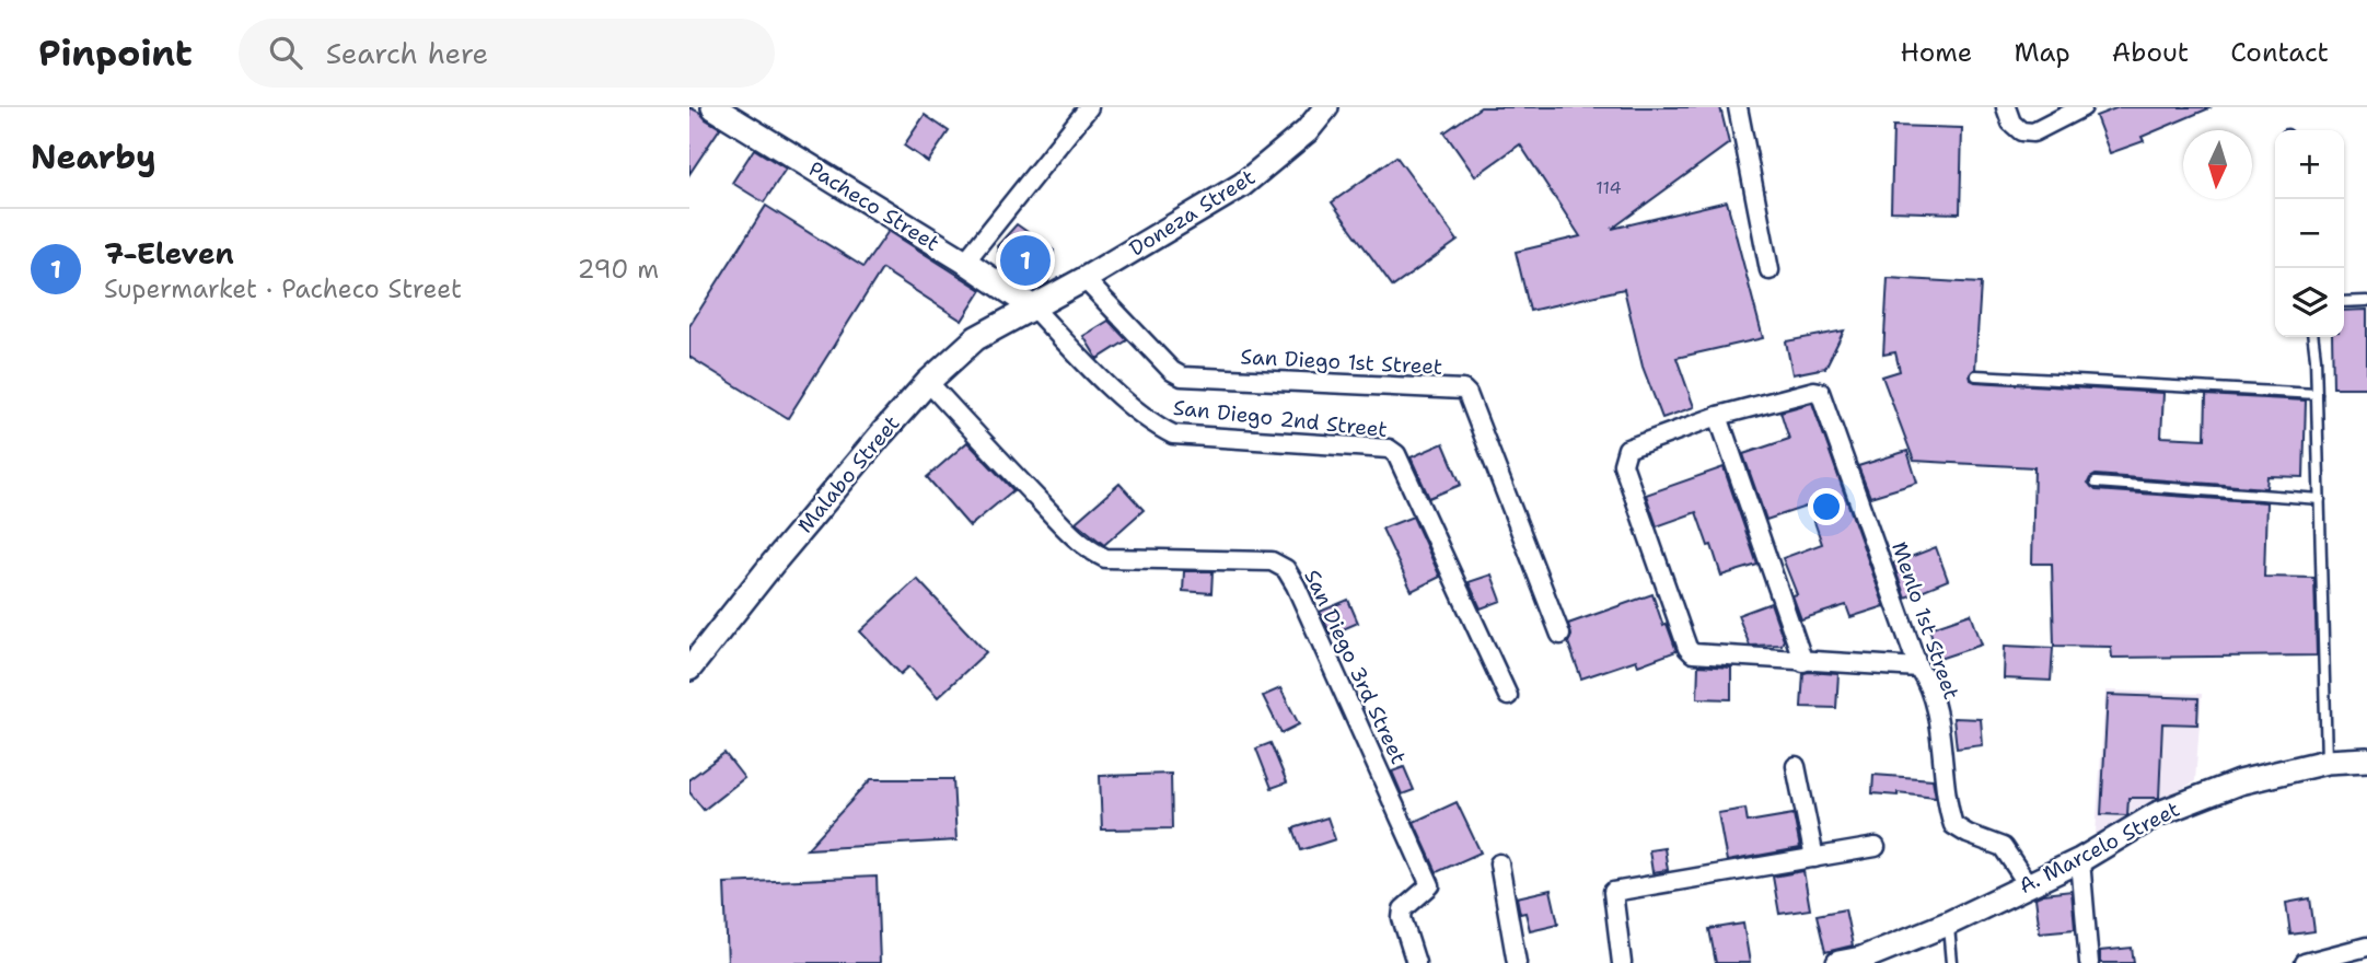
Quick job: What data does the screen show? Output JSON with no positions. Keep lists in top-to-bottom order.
{
  "streets": {
    "street": [
      "Pacheco Street",
      "Doneza Street",
      "San Diego 1st Street",
      "San Diego 2nd Street",
      "Malabo Street",
      "Menlo 1st Street",
      "San Diego 3rd Street",
      "A. Marcelo Street"
    ]
  },
  "crossings": [
    ["Pacheco Street", "Doneza Street"],
    ["Pacheco Street", "San Diego 2nd Street"],
    ["Pacheco Street", "Malabo Street"],
    ["Doneza Street", "San Diego 1st Street"],
    ["Doneza Street", "San Diego 2nd Street"],
    ["Doneza Street", "Malabo Street"],
    ["San Diego 2nd Street", "Malabo Street"],
    ["Malabo Street", "San Diego 3rd Street"],
    ["Menlo 1st Street", "A. Marcelo Street"]
  ],
  "house_numbers": ["114"],
  "north": "bottom",
  "page": {
    "header": "Pinpoint",
    "search": "Search here",
    "nav": [
      "Home",
      "Map",
      "About",
      "Contact"
    ],
    "heading": "Nearby",
    "map_buttons": ["+", "−"],
    "list": [
      {
        "mark": "1",
        "name": "7-Eleven",
        "note": "Supermarket · Pacheco Street",
        "value": "290 m"
      }
    ],
    "pins": "1"
  }
}
